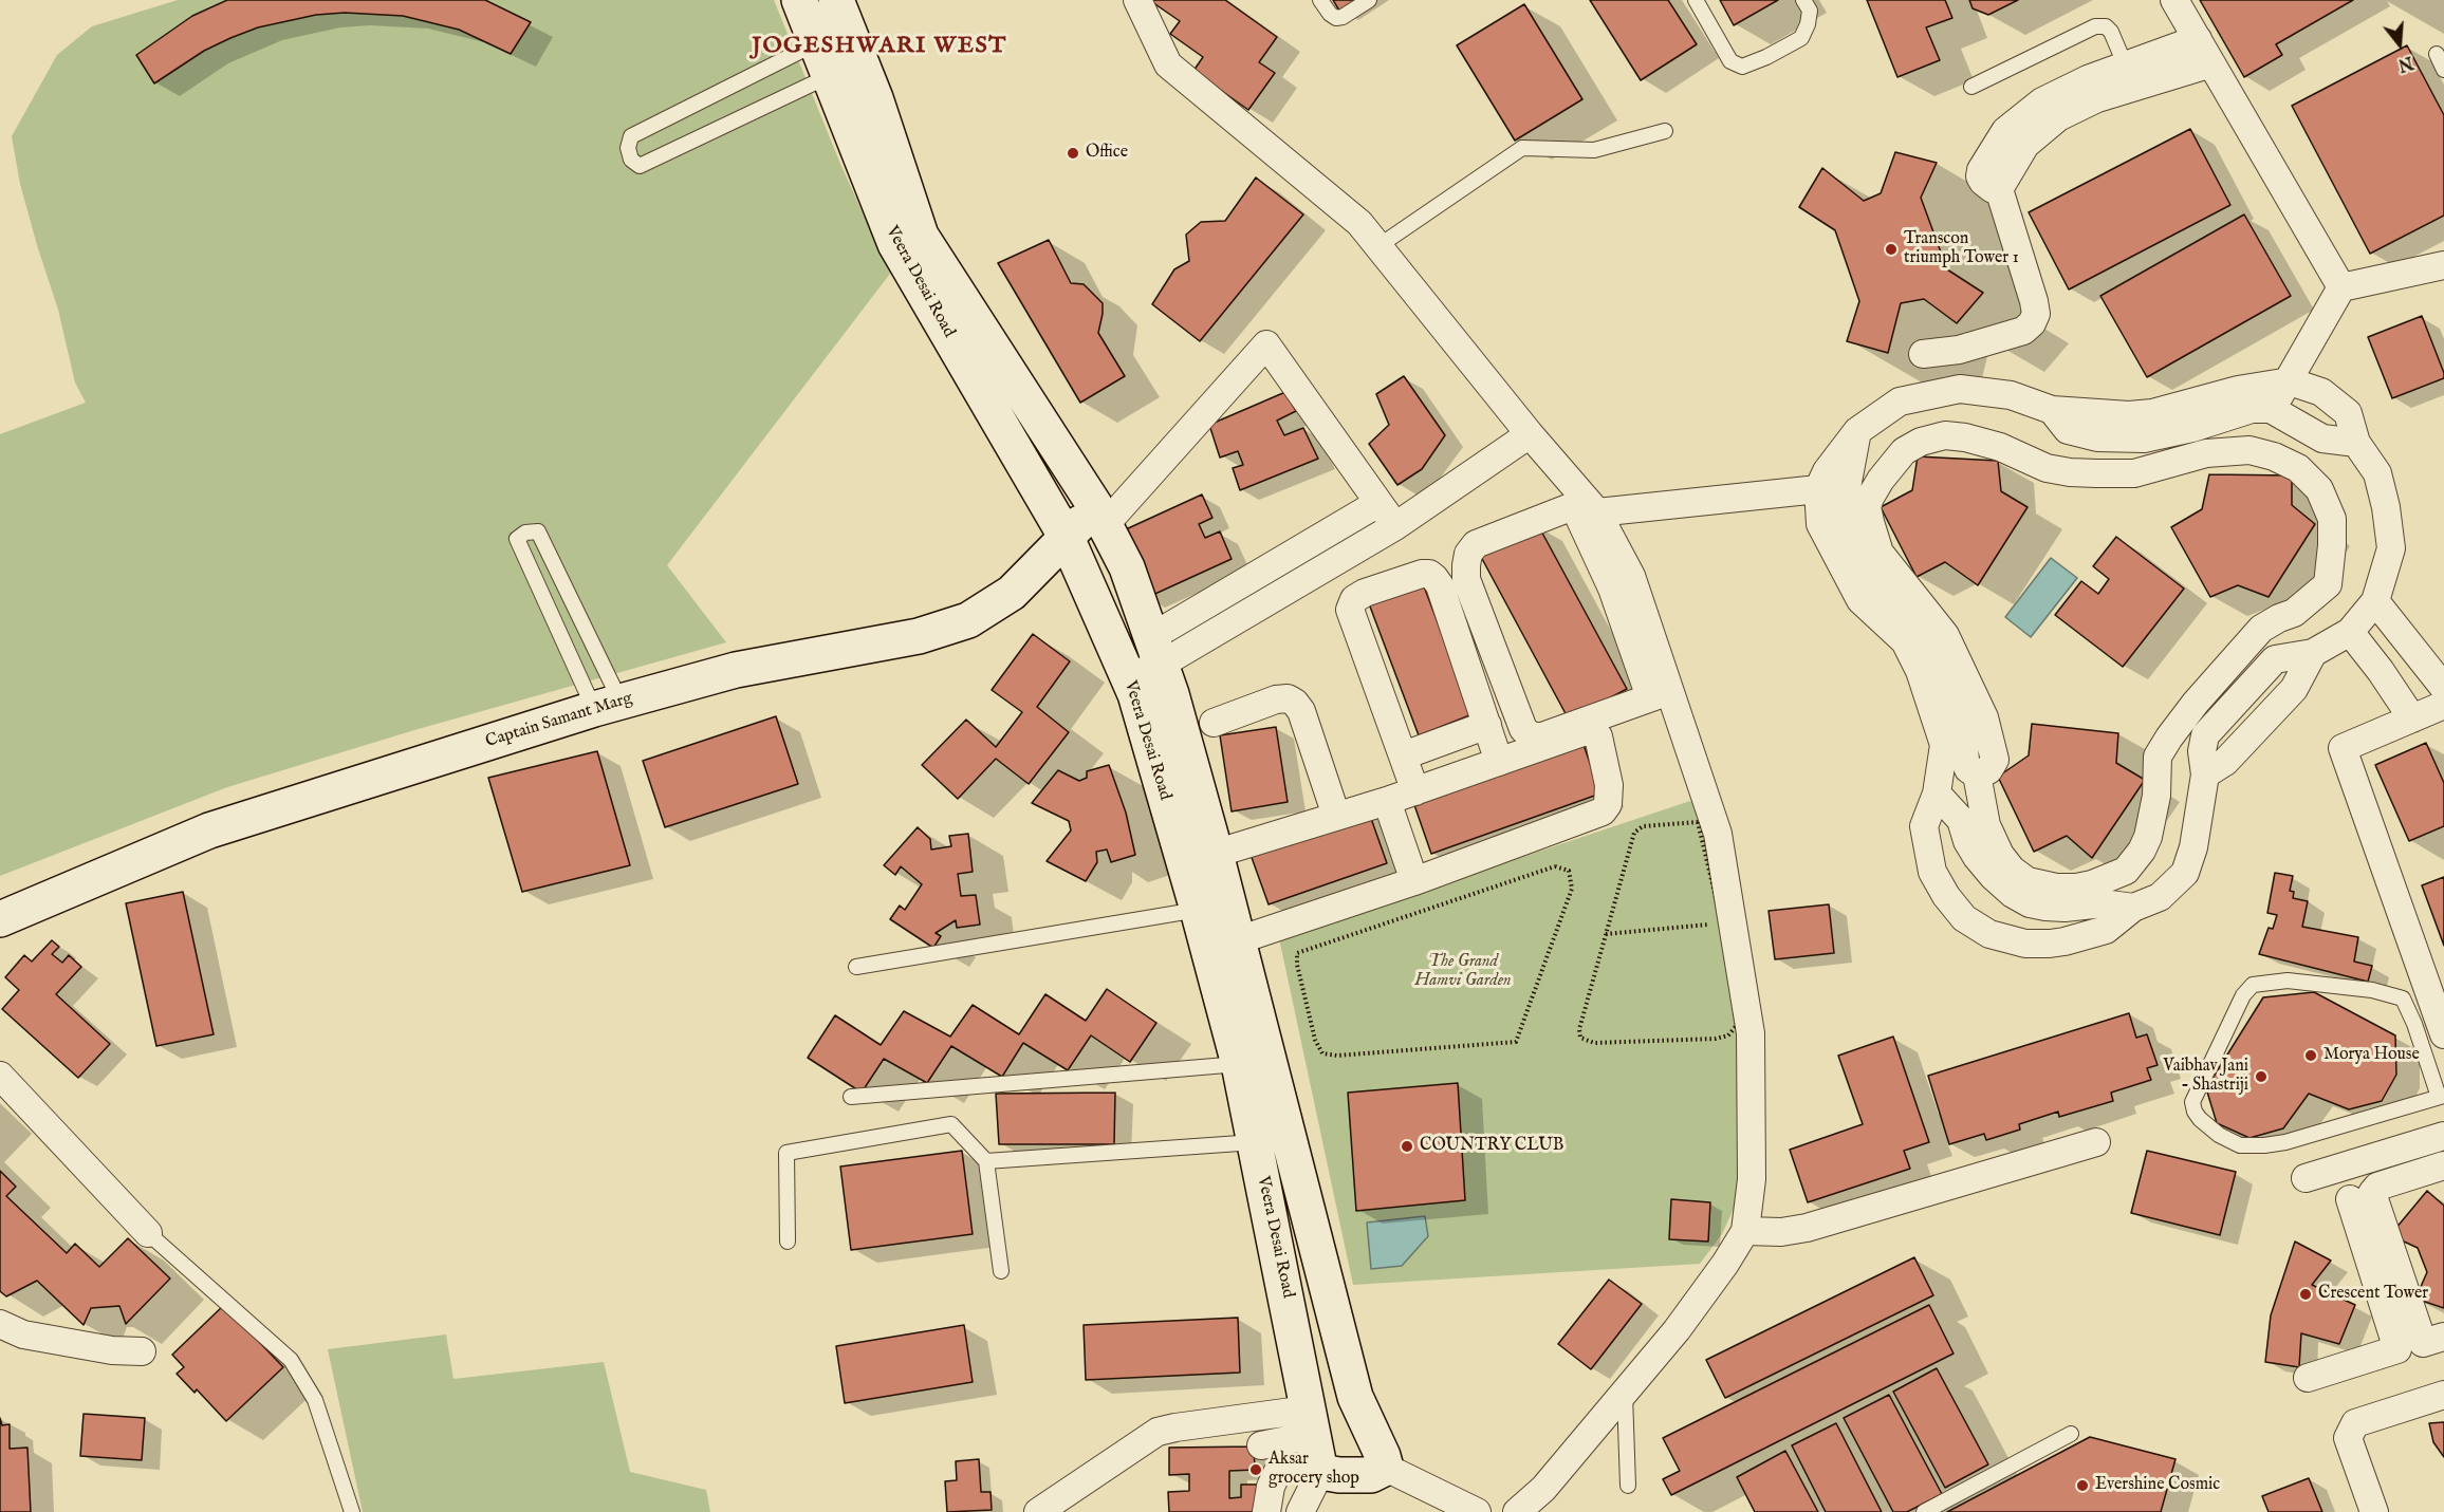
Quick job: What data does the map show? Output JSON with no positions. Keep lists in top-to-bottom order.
{
  "streets": {
    "street": ["Veera Desai Road", "Captain Samant Marg"]
  },
  "crossings": [
    ["Veera Desai Road", "Captain Samant Marg"]
  ],
  "districts": ["JOGESHWARI WEST"],
  "parks": ["The Grand Hamvi Garden"],
  "places": [
    "Office",
    "Transcon triumph Tower 1",
    "Morya House",
    "Vaibhav Jani - Shastriji",
    "COUNTRY CLUB",
    "Crescent Tower",
    "Aksar grocery shop",
    "Evershine Cosmic"
  ],
  "north": "bottom"
}
